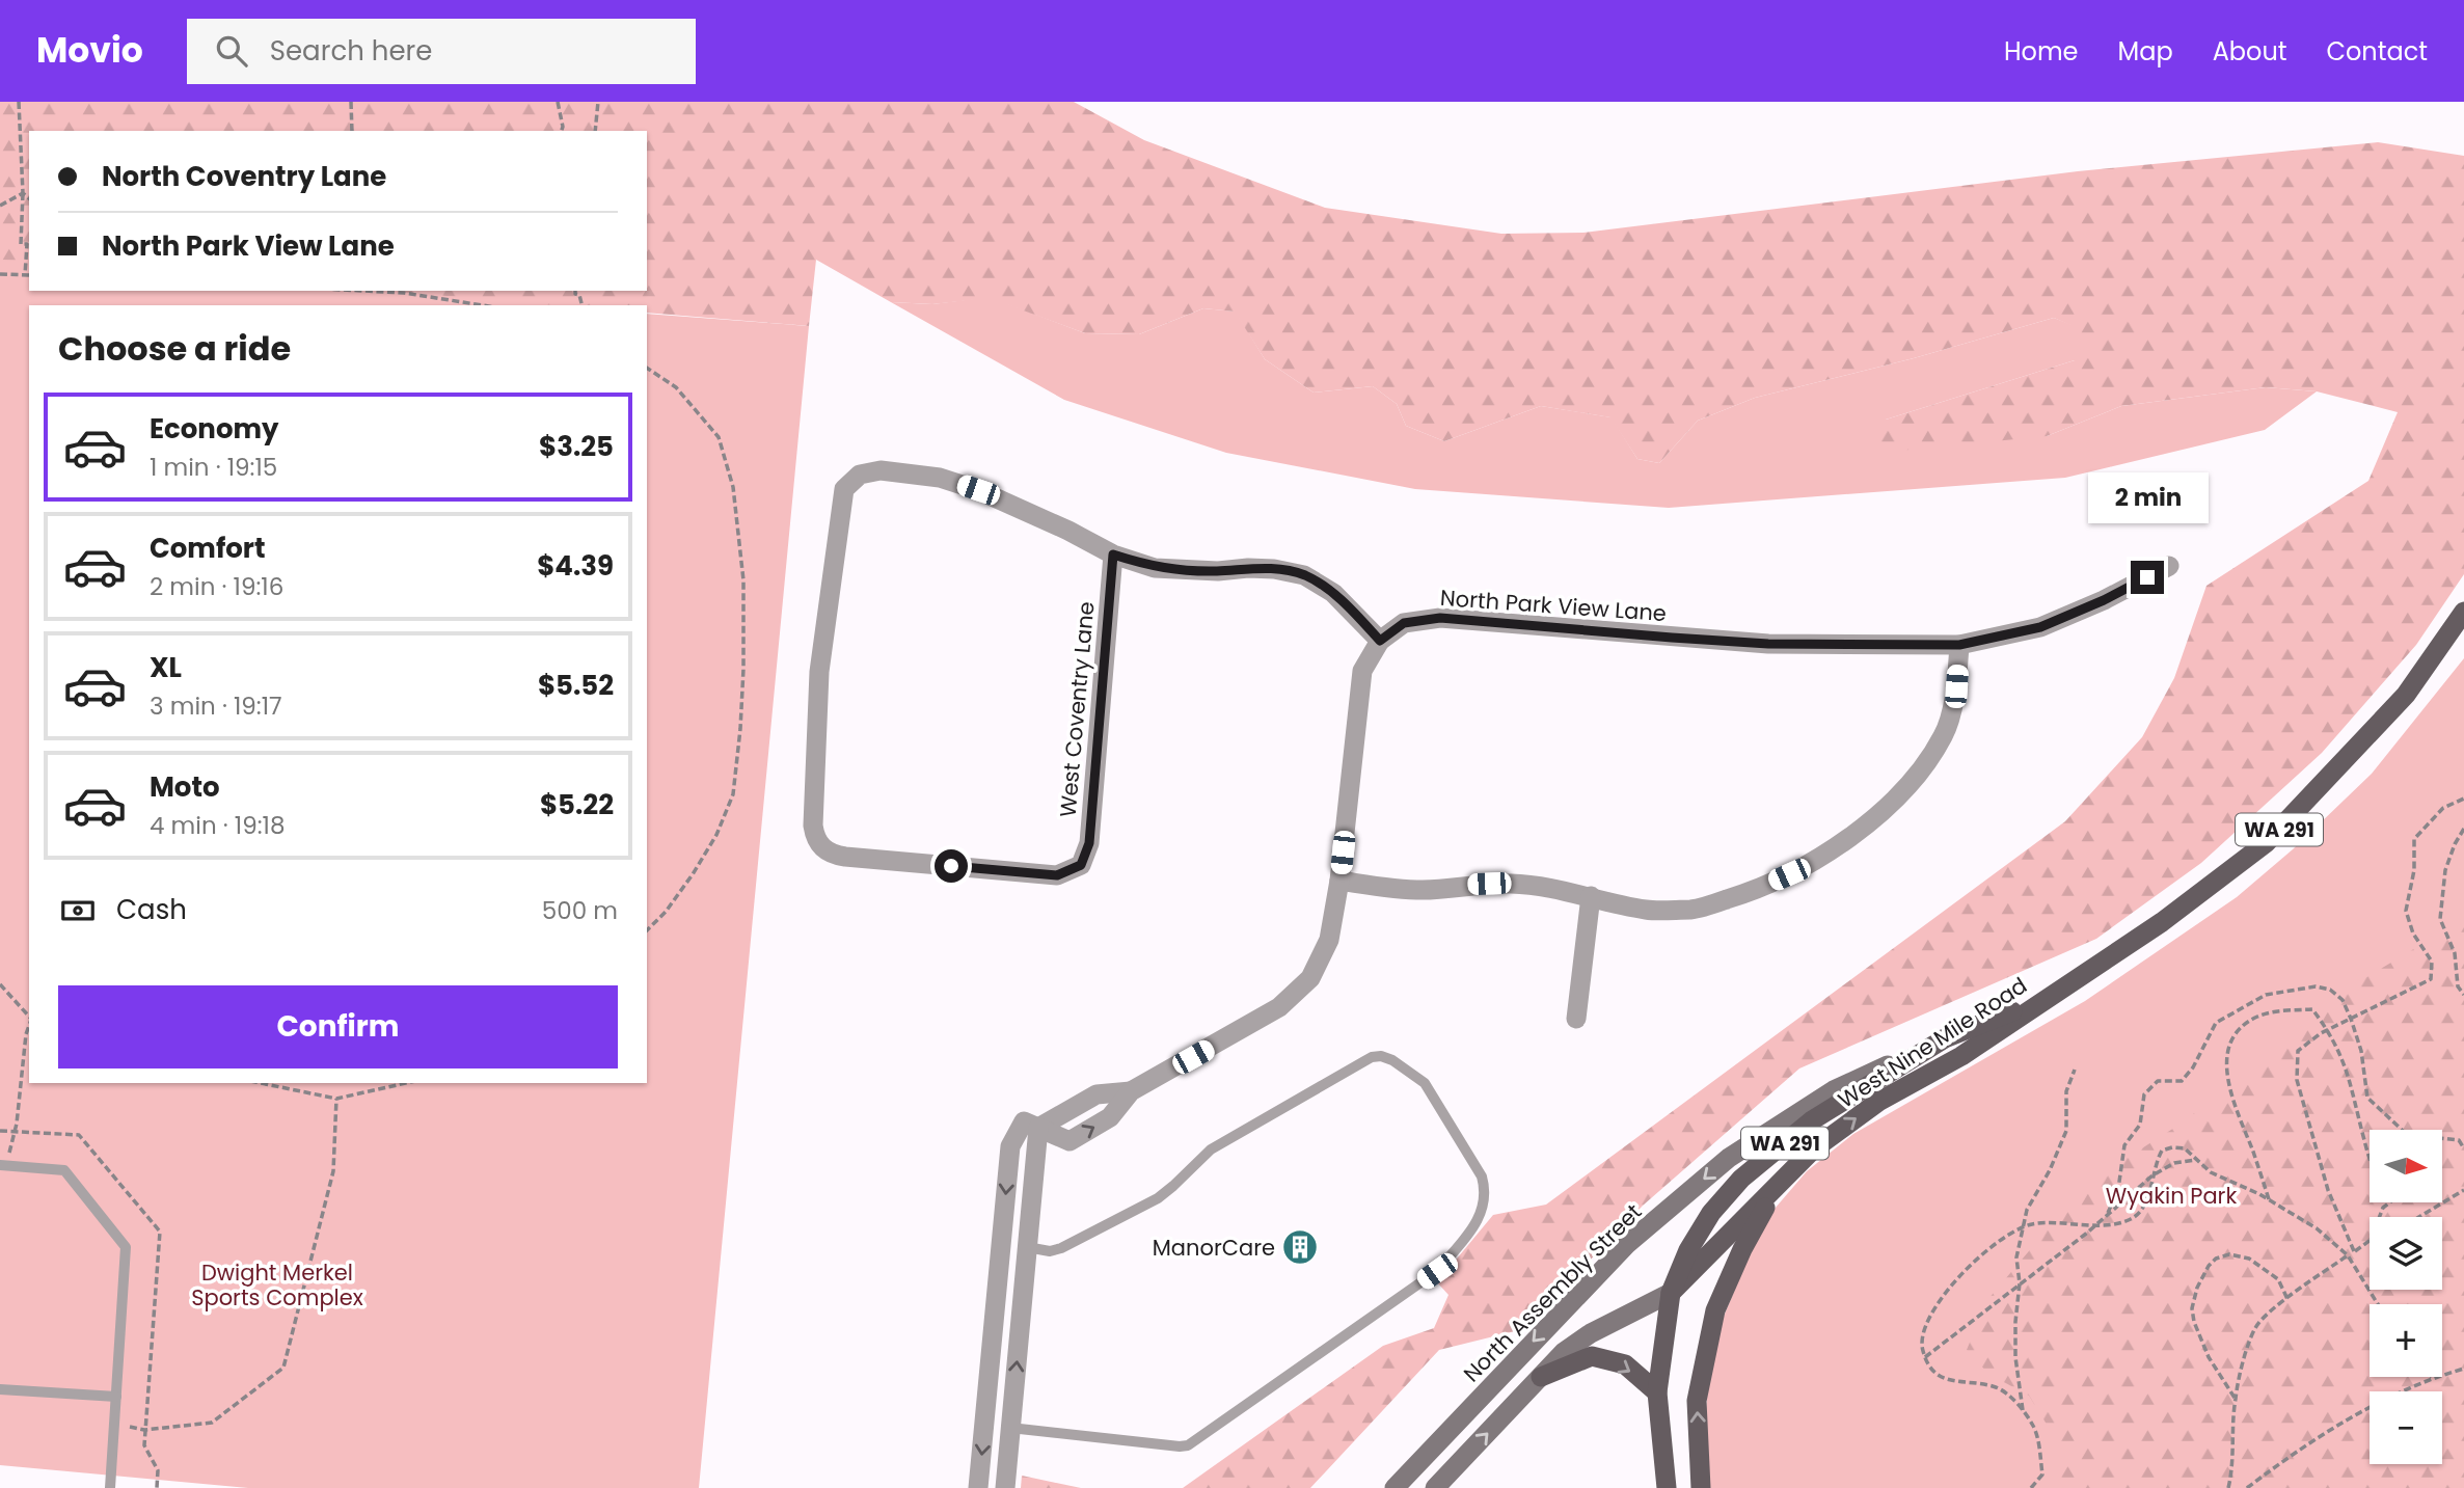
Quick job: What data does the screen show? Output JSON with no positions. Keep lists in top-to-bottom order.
{
  "streets": {
    "main road": ["WA 291", "West Nine Mile Road", "North Assembly Street"],
    "street": ["North Park View Lane", "West Coventry Lane"]
  },
  "crossings": [
    ["WA 291", "West Nine Mile Road"],
    ["West Nine Mile Road", "North Assembly Street"]
  ],
  "parks": ["Wyakin Park", "Dwight Merkel Sports Complex"],
  "places": {
    "building": ["ManorCare"]
  },
  "north": "right",
  "page": {
    "header": "Movio",
    "search": "Search here",
    "nav": [
      "Home",
      "Map",
      "About",
      "Contact"
    ],
    "banner": ["North Coventry Lane", "North Park View Lane"],
    "heading": "Choose a ride",
    "list": [
      {
        "name": "Economy",
        "note": "1 min · 19:15",
        "value": "$3.25"
      },
      {
        "name": "Comfort",
        "note": "2 min · 19:16",
        "value": "$4.39"
      },
      {
        "name": "XL",
        "note": "3 min · 19:17",
        "value": "$5.52"
      },
      {
        "name": "Moto",
        "note": "4 min · 19:18",
        "value": "$5.22"
      }
    ],
    "bubble": "2 min",
    "pay": ["Cash", "500 m"],
    "buttons": "Confirm",
    "map_buttons": ["+", "−"]
  }
}
